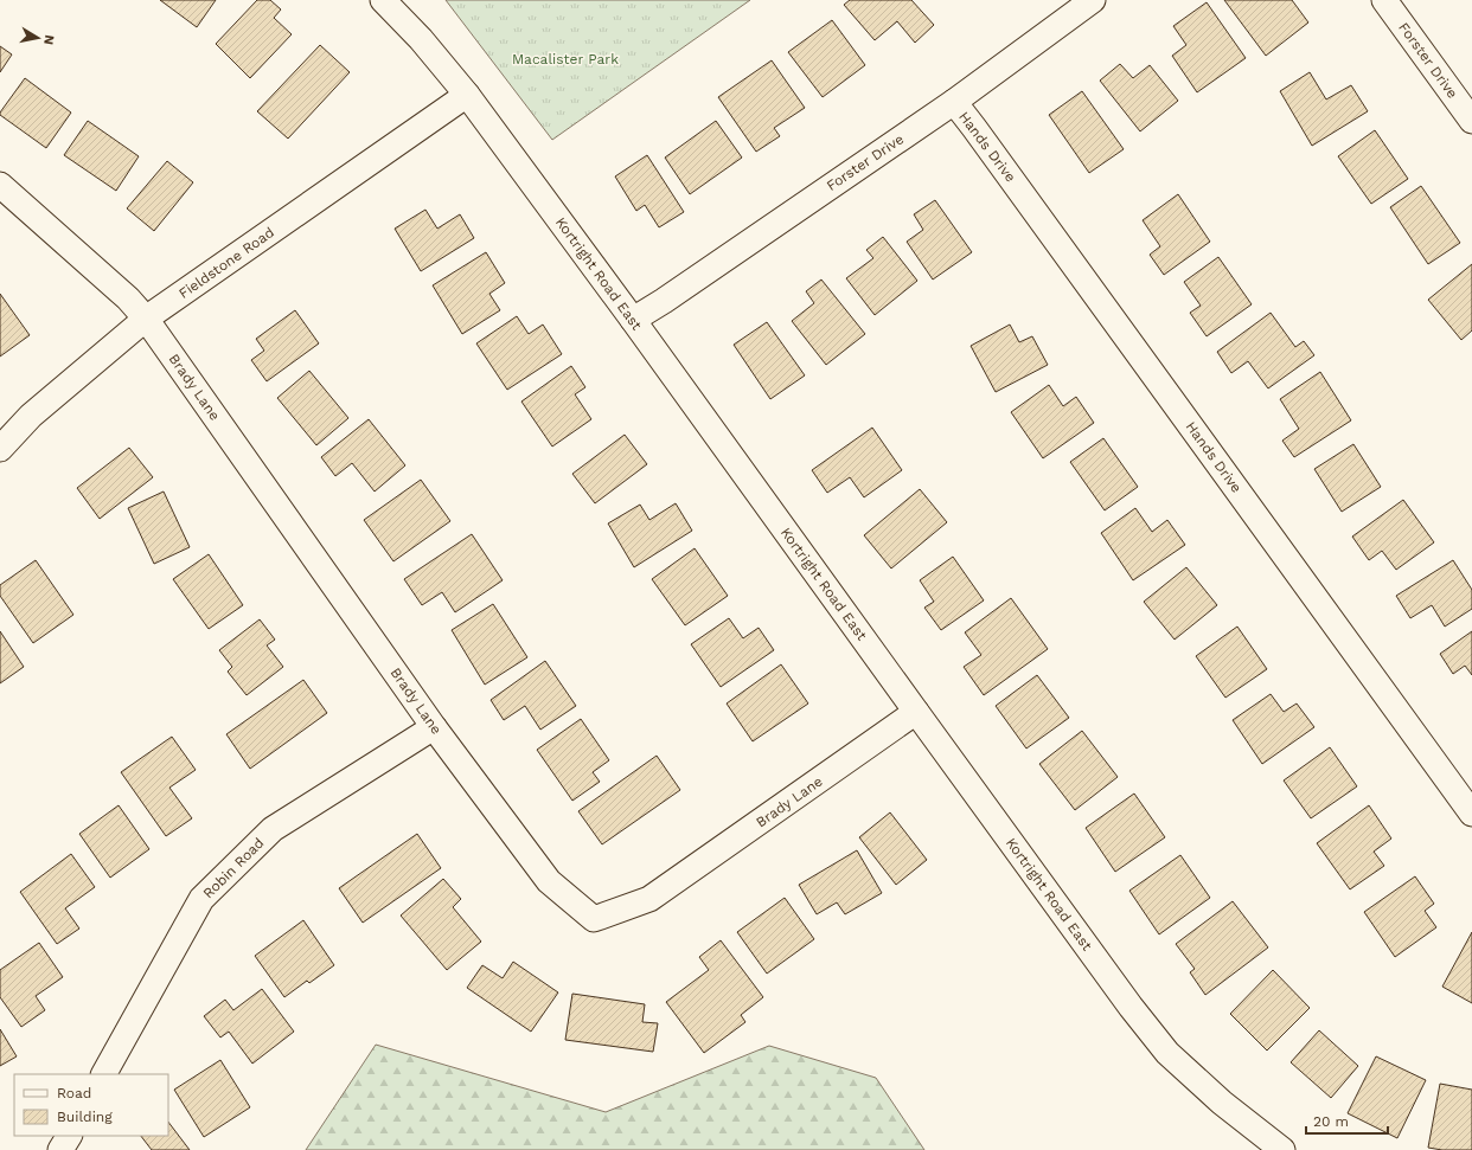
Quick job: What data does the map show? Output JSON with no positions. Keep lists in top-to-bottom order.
{
  "streets": {
    "street": [
      "Forster Drive",
      "Hands Drive",
      "Fieldstone Road",
      "Kortright Road East",
      "Brady Lane",
      "Robin Road"
    ]
  },
  "crossings": [
    ["Forster Drive", "Hands Drive"],
    ["Forster Drive", "Kortright Road East"],
    ["Fieldstone Road", "Kortright Road East"],
    ["Fieldstone Road", "Brady Lane"],
    ["Kortright Road East", "Brady Lane"],
    ["Brady Lane", "Robin Road"]
  ],
  "parks": ["Macalister Park"],
  "legend": ["Road", "Building"],
  "scale_bar": "20 m",
  "north": "right"
}
